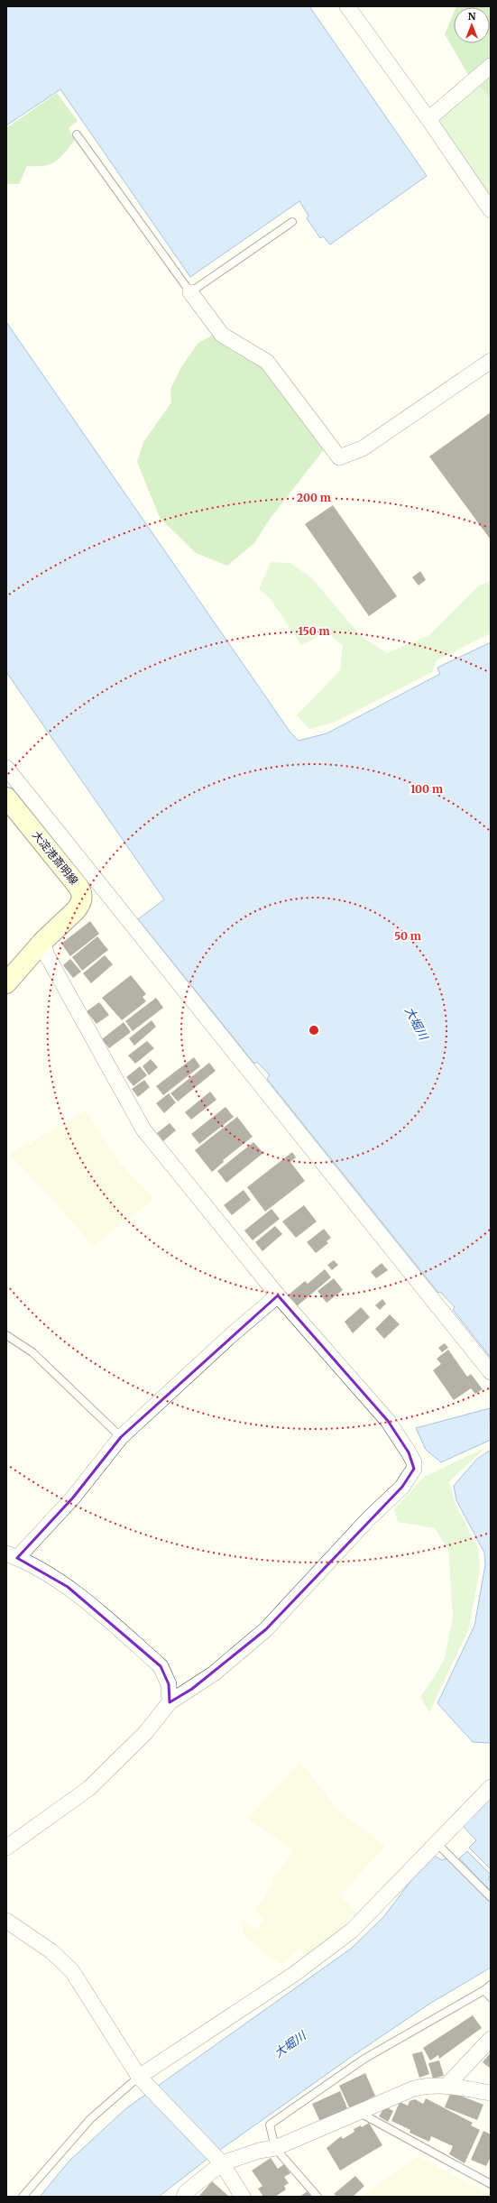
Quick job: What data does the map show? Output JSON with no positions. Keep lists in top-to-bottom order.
{
  "streets": {
    "main road": ["大淀港斎明線"]
  },
  "water": ["大堀川"],
  "north": "top",
  "rings": [
    "200 m",
    "150 m",
    "100 m",
    "50 m"
  ]
}
